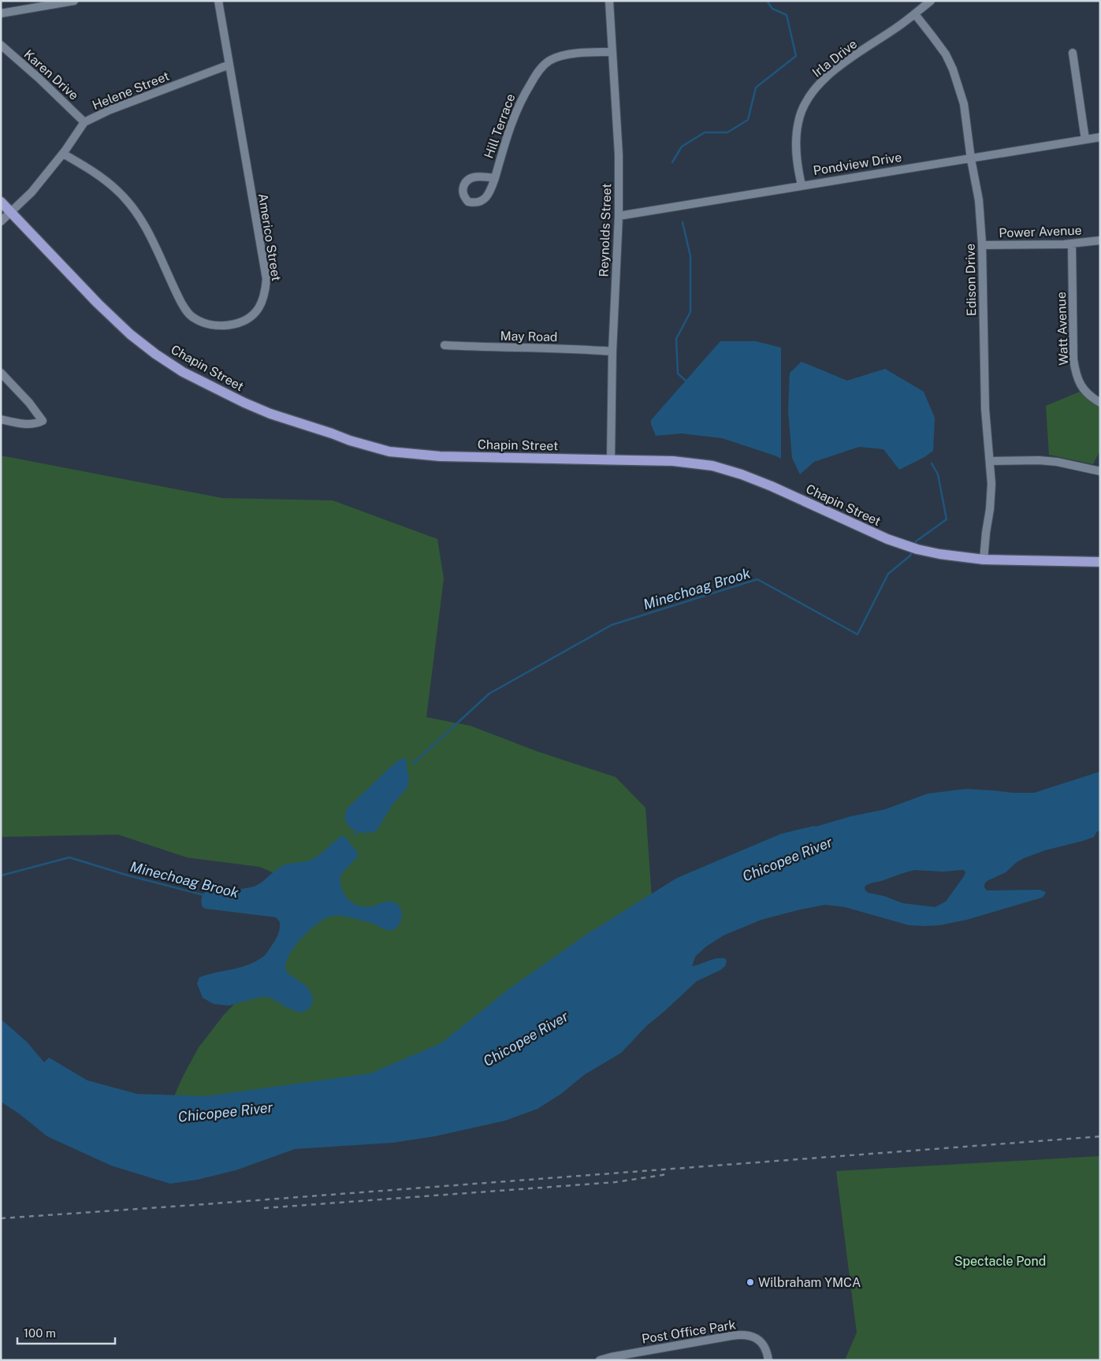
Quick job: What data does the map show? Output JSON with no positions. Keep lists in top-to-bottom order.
{
  "streets": {
    "main road": ["Chapin Street"],
    "street": [
      "Irla Drive",
      "Karen Drive",
      "Helene Street",
      "Hill Terrace",
      "Pondview Drive",
      "Reynolds Street",
      "Power Avenue",
      "Americo Street",
      "Edison Drive",
      "Watt Avenue",
      "May Road",
      "Post Office Park"
    ]
  },
  "crossings": [
    ["Irla Drive", "Pondview Drive"],
    ["Irla Drive", "Edison Drive"],
    ["Karen Drive", "Helene Street"],
    ["Helene Street", "Americo Street"],
    ["Helene Street", "Chapin Street"],
    ["Hill Terrace", "Reynolds Street"],
    ["Pondview Drive", "Reynolds Street"],
    ["Pondview Drive", "Edison Drive"],
    ["Reynolds Street", "May Road"],
    ["Reynolds Street", "Chapin Street"],
    ["Power Avenue", "Edison Drive"],
    ["Power Avenue", "Watt Avenue"],
    ["Edison Drive", "Chapin Street"]
  ],
  "water": ["Minechoag Brook", "Chicopee River"],
  "parks": ["Spectacle Pond"],
  "places": ["Wilbraham YMCA"],
  "scale_bar": "100 m"
}
